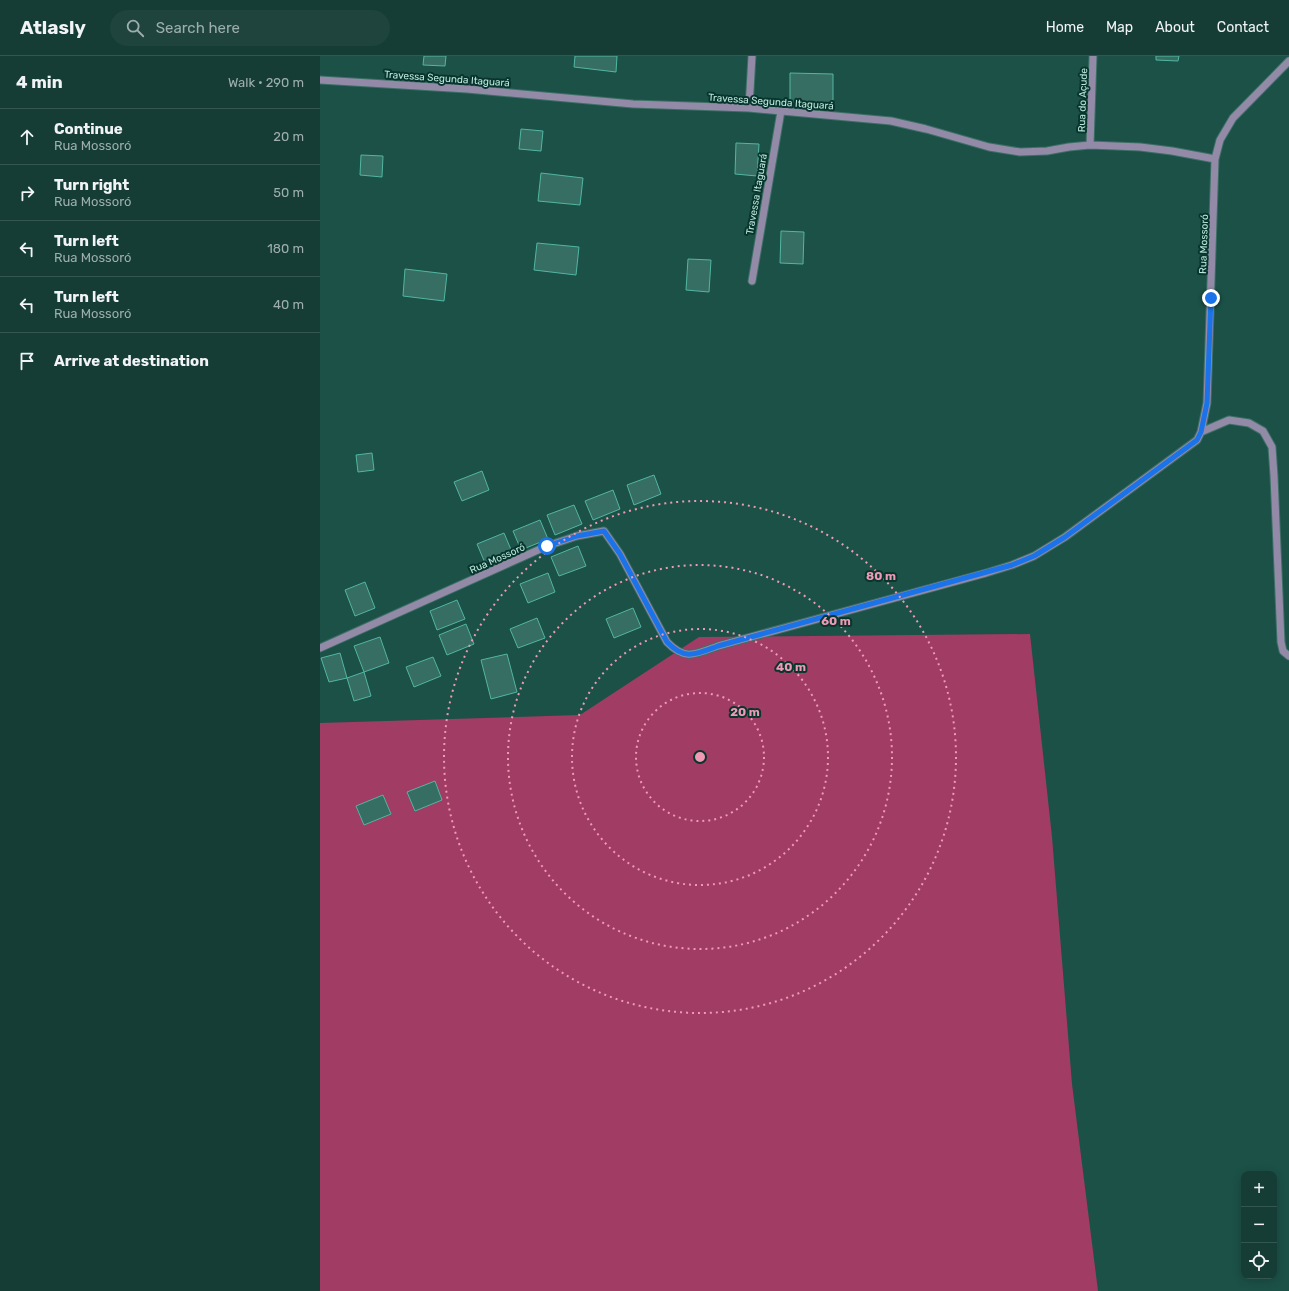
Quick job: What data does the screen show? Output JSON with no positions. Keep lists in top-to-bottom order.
{
  "streets": {
    "street": [
      "Travessa Segunda Itaguará",
      "Rua do Açude",
      "Travessa Itaguará",
      "Rua Mossoró"
    ]
  },
  "crossings": [
    ["Travessa Segunda Itaguará", "Rua do Açude"],
    ["Travessa Segunda Itaguará", "Travessa Itaguará"],
    ["Travessa Segunda Itaguará", "Rua Mossoró"]
  ],
  "page": {
    "header": "Atlasly",
    "search": "Search here",
    "nav": [
      "Home",
      "Map",
      "About",
      "Contact"
    ],
    "heading": ["4 min", "Walk · 290 m"],
    "list": [
      ["Continue", "Rua Mossoró", "20 m"],
      ["Turn right", "Rua Mossoró", "50 m"],
      ["Turn left", "Rua Mossoró", "180 m"],
      ["Turn left", "Rua Mossoró", "40 m"],
      "Arrive at destination"
    ],
    "map_buttons": ["+", "−"]
  },
  "rings": [
    "80 m",
    "60 m",
    "40 m",
    "20 m"
  ]
}
